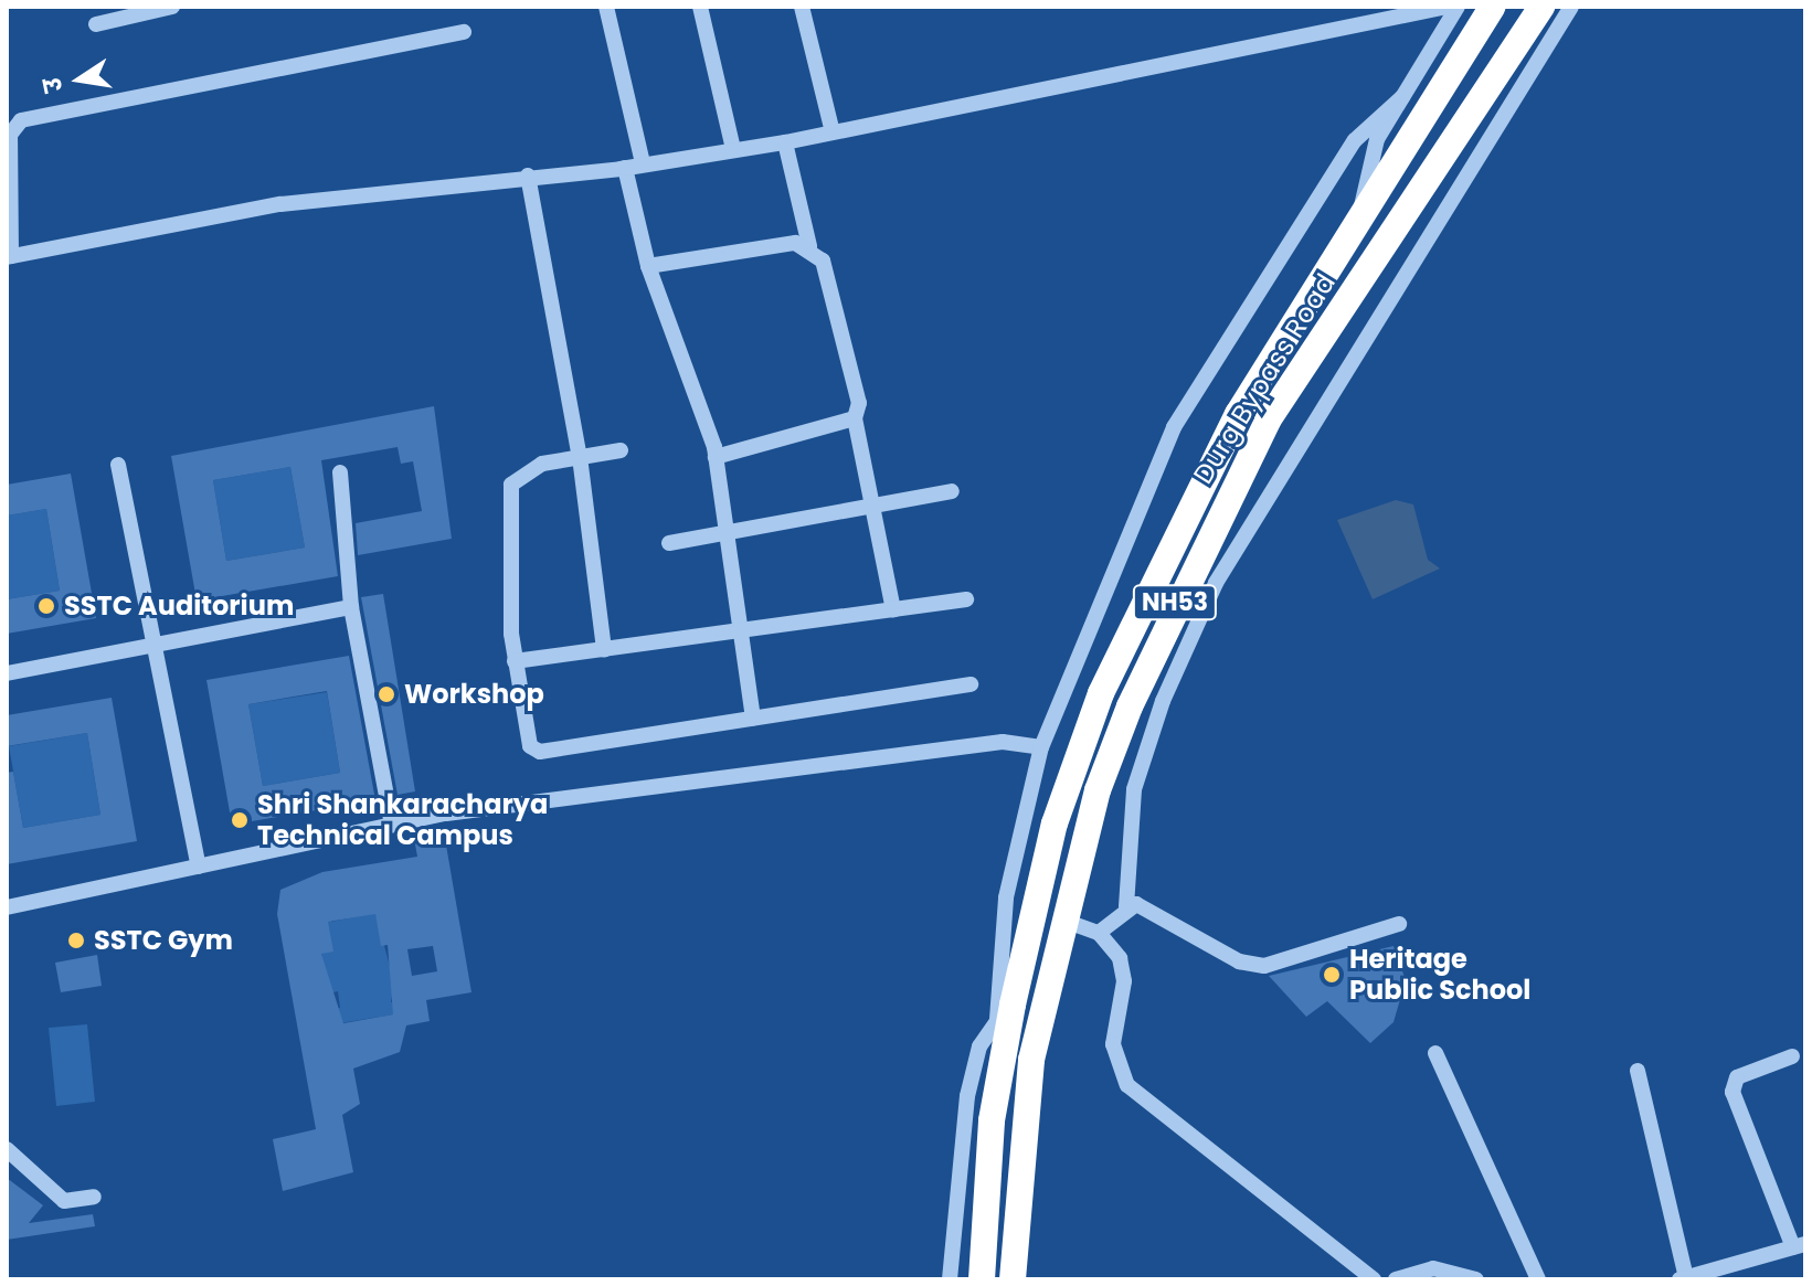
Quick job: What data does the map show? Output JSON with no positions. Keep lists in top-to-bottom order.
{
  "streets": {
    "highway": ["Durg Bypass Road", "NH53"]
  },
  "places": [
    "SSTC Auditorium",
    "Workshop",
    "Shri Shankaracharya Technical Campus",
    "SSTC Gym",
    "Heritage Public School"
  ],
  "north": "left"
}
